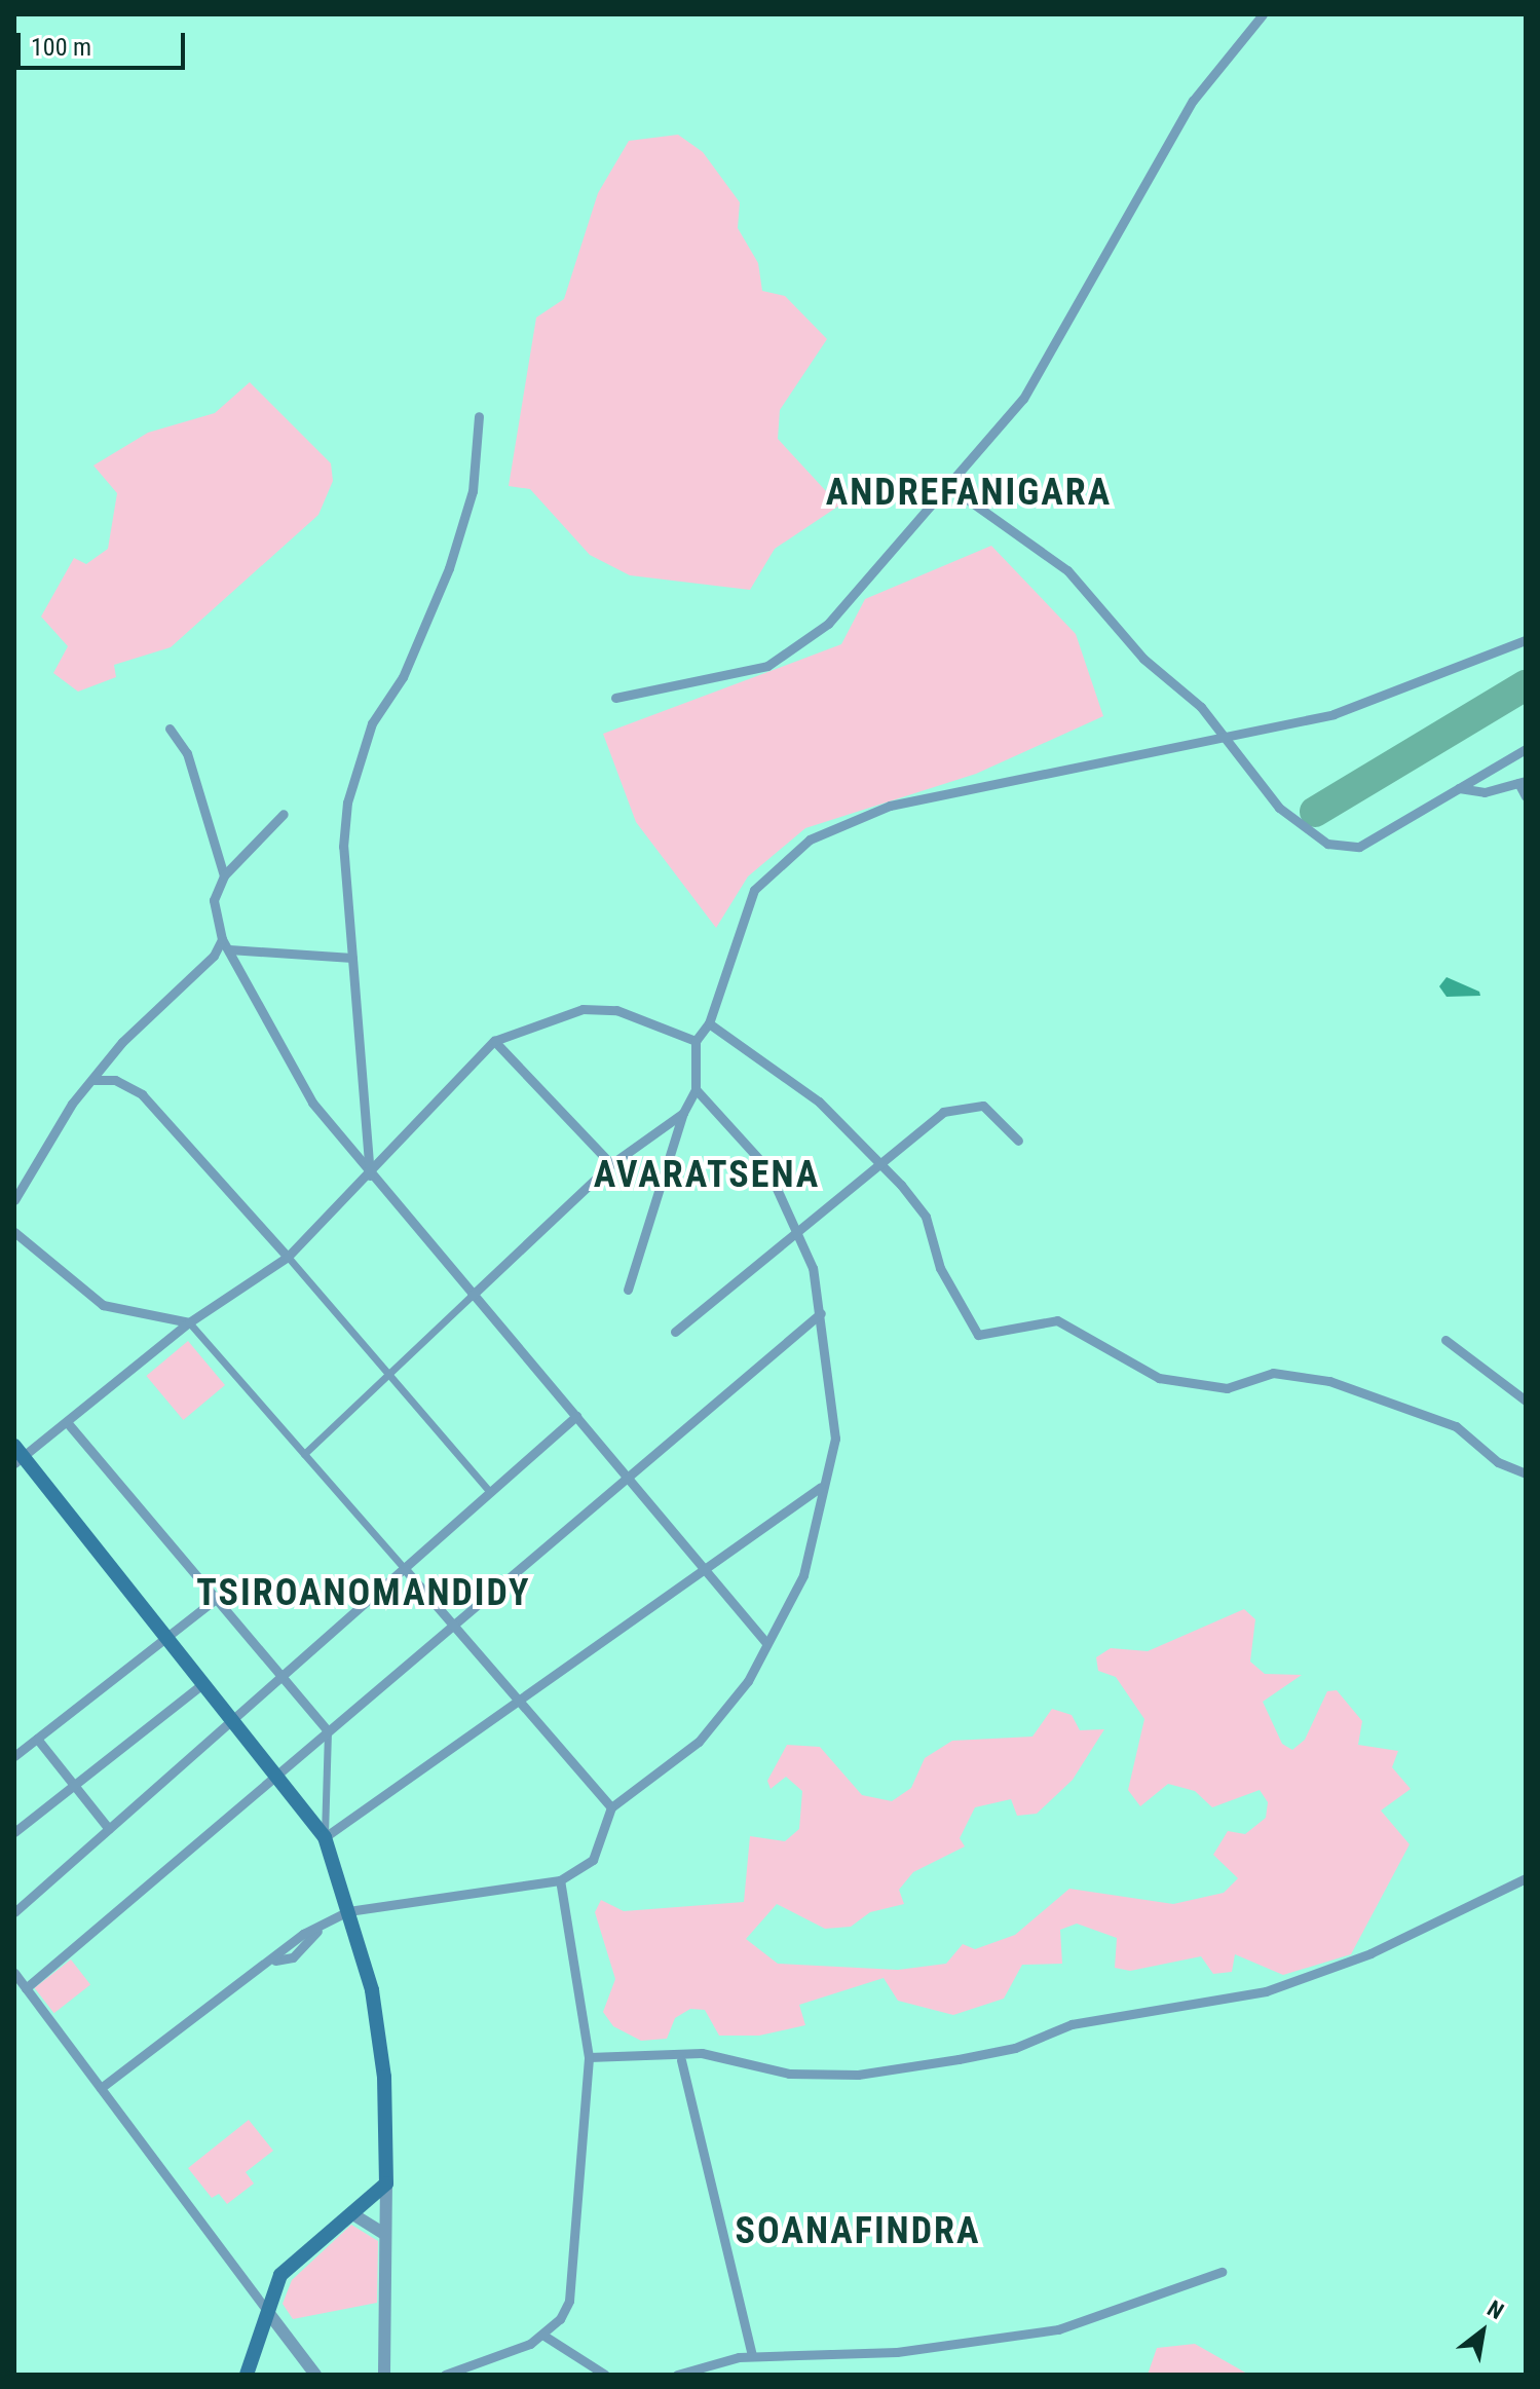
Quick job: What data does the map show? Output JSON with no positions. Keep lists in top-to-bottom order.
{
  "districts": [
    "ANDREFANIGARA",
    "AVARATSENA",
    "TSIROANOMANDIDY",
    "SOANAFINDRA"
  ],
  "scale_bar": "100 m",
  "north": "top right"
}
